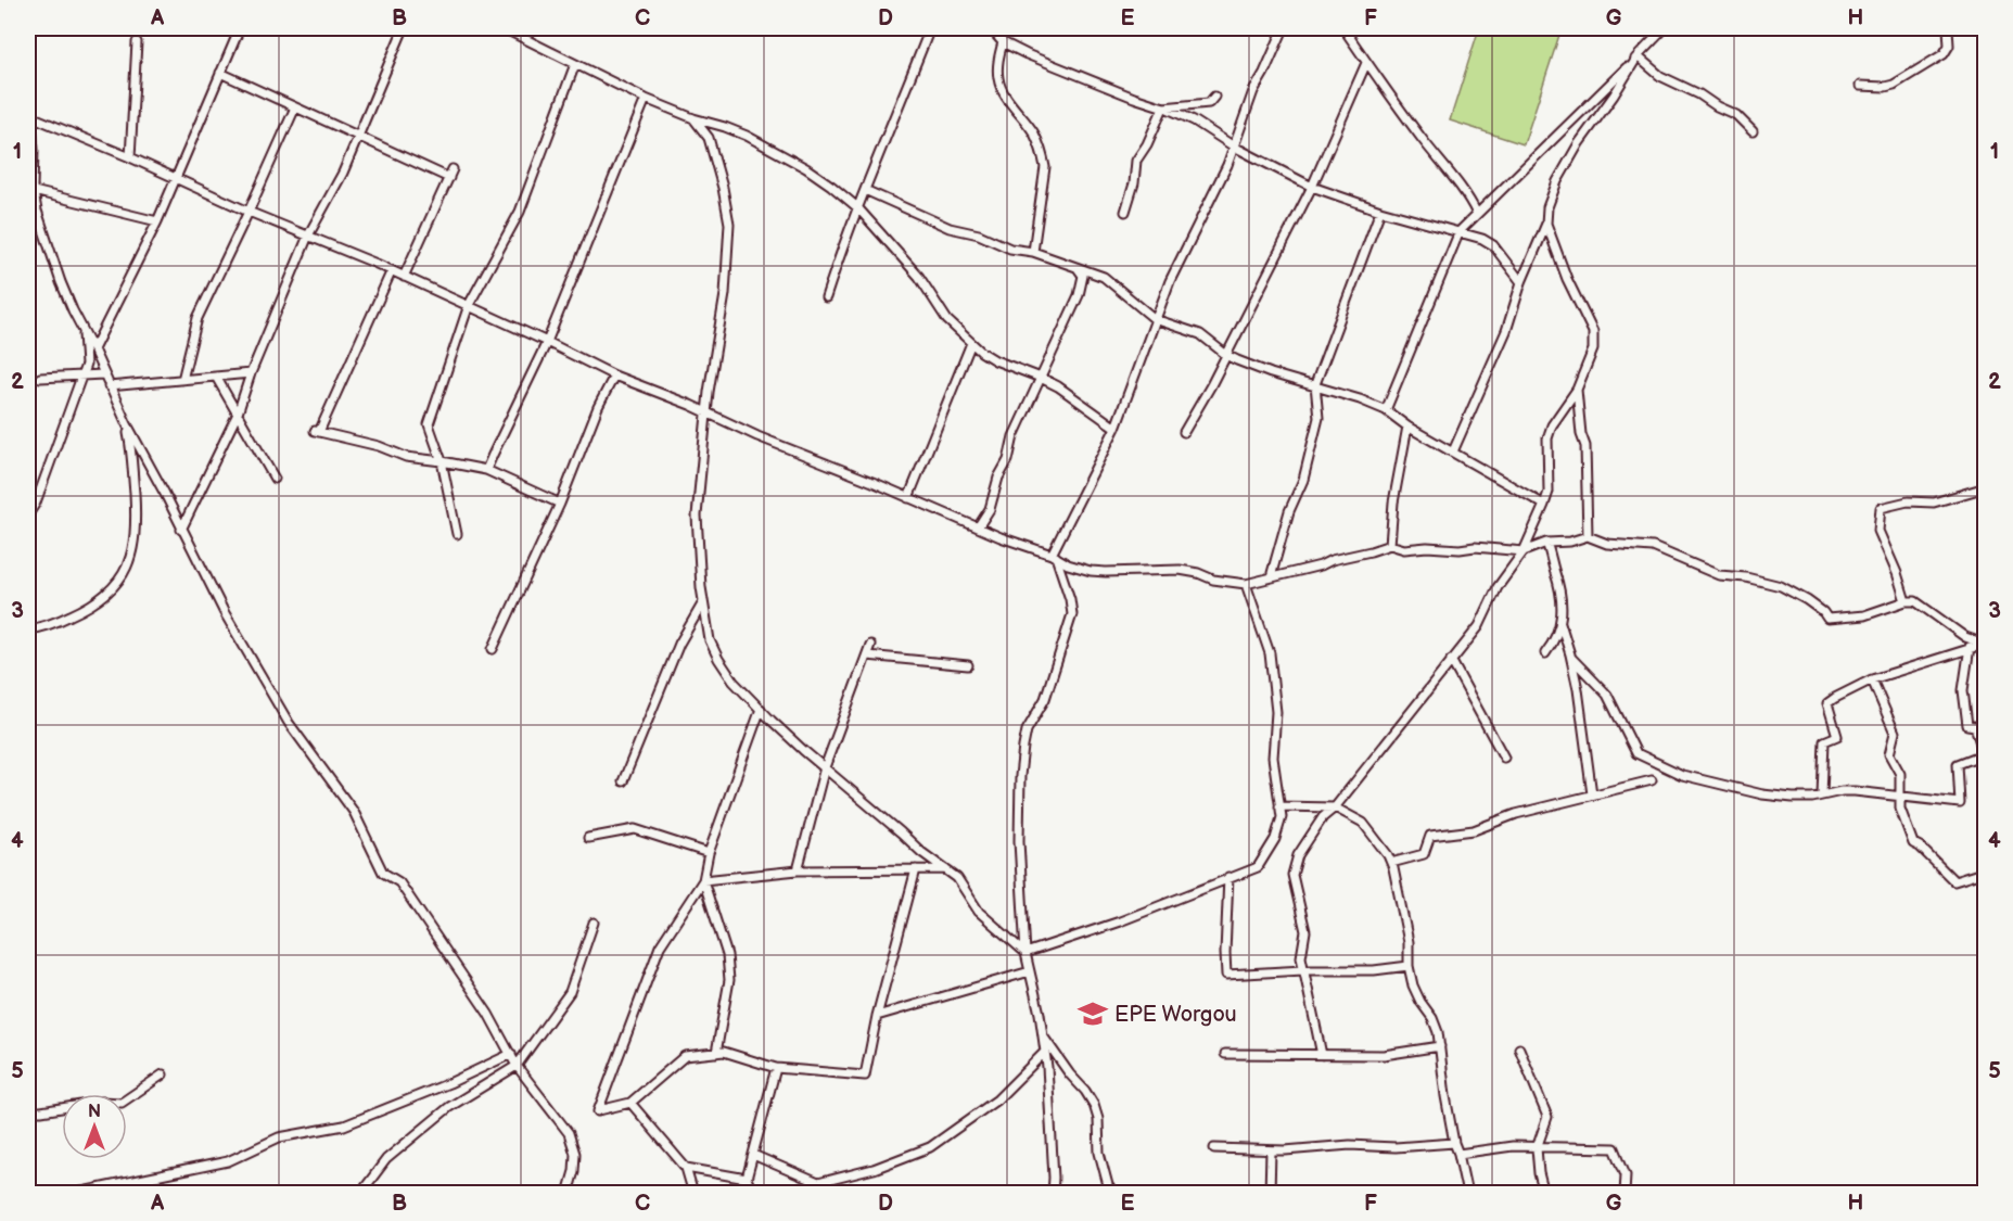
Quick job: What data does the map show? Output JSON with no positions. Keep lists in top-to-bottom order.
{
  "places": {
    "school or university": ["EPE Worgou"]
  },
  "north": "top",
  "grid": {
    "columns": [
      "A",
      "B",
      "C",
      "D",
      "E",
      "F",
      "G",
      "H"
    ],
    "rows": [
      "1",
      "2",
      "3",
      "4",
      "5"
    ]
  }
}
